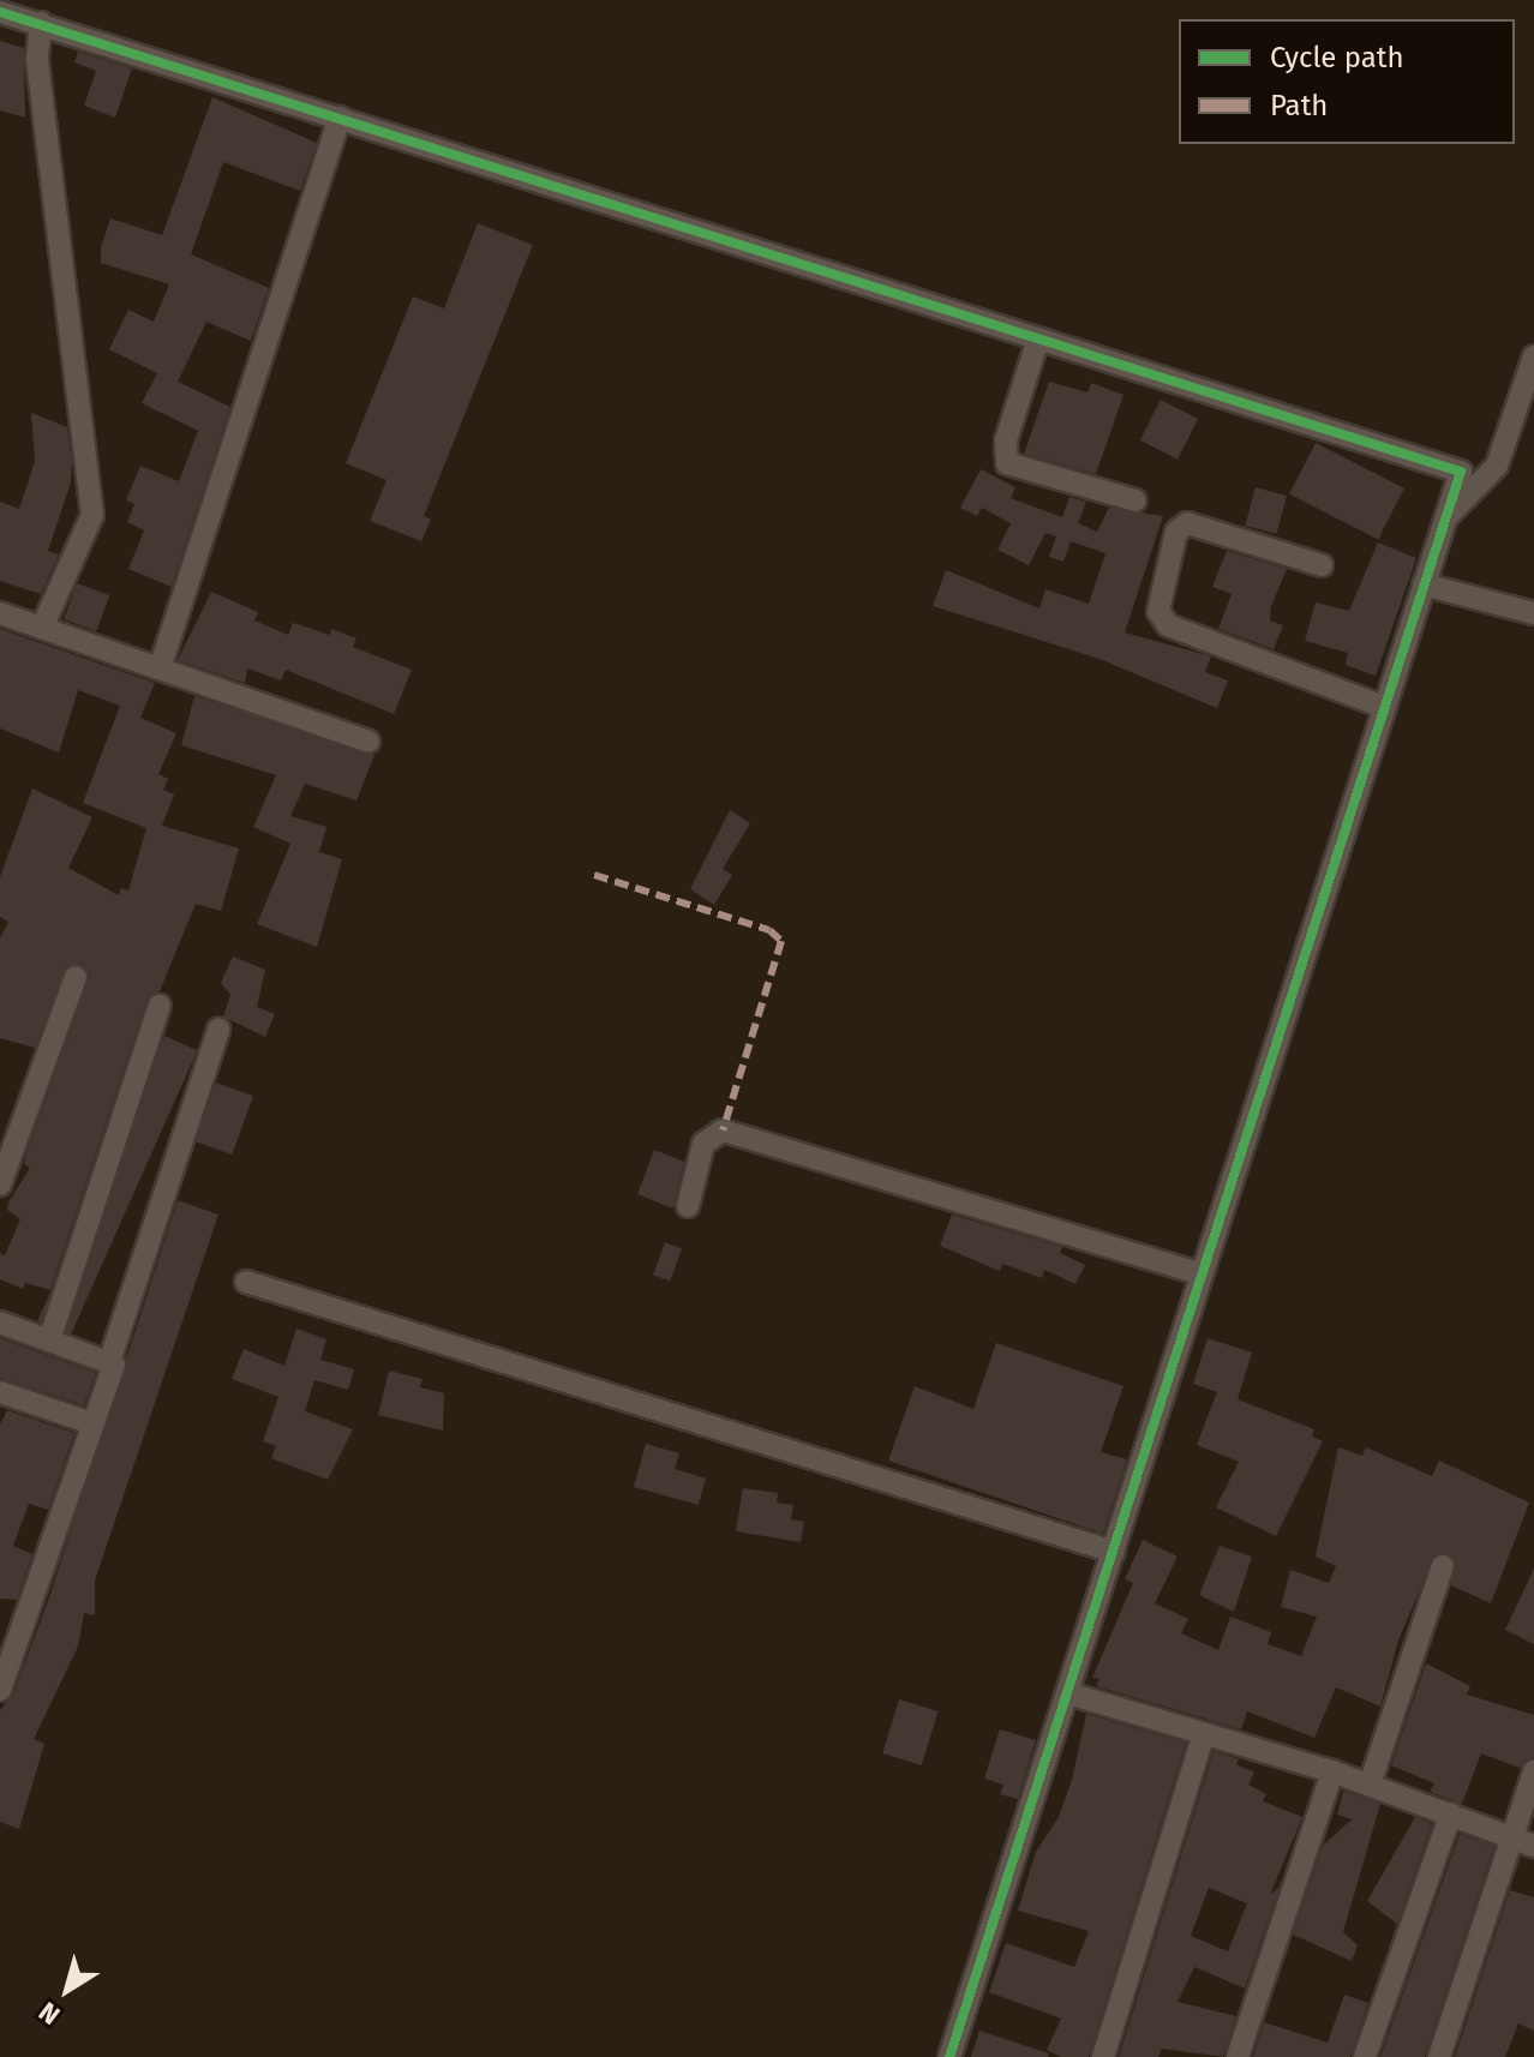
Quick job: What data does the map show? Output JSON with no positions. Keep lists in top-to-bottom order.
{
  "legend": ["Cycle path", "Path"],
  "north": "bottom left"
}
